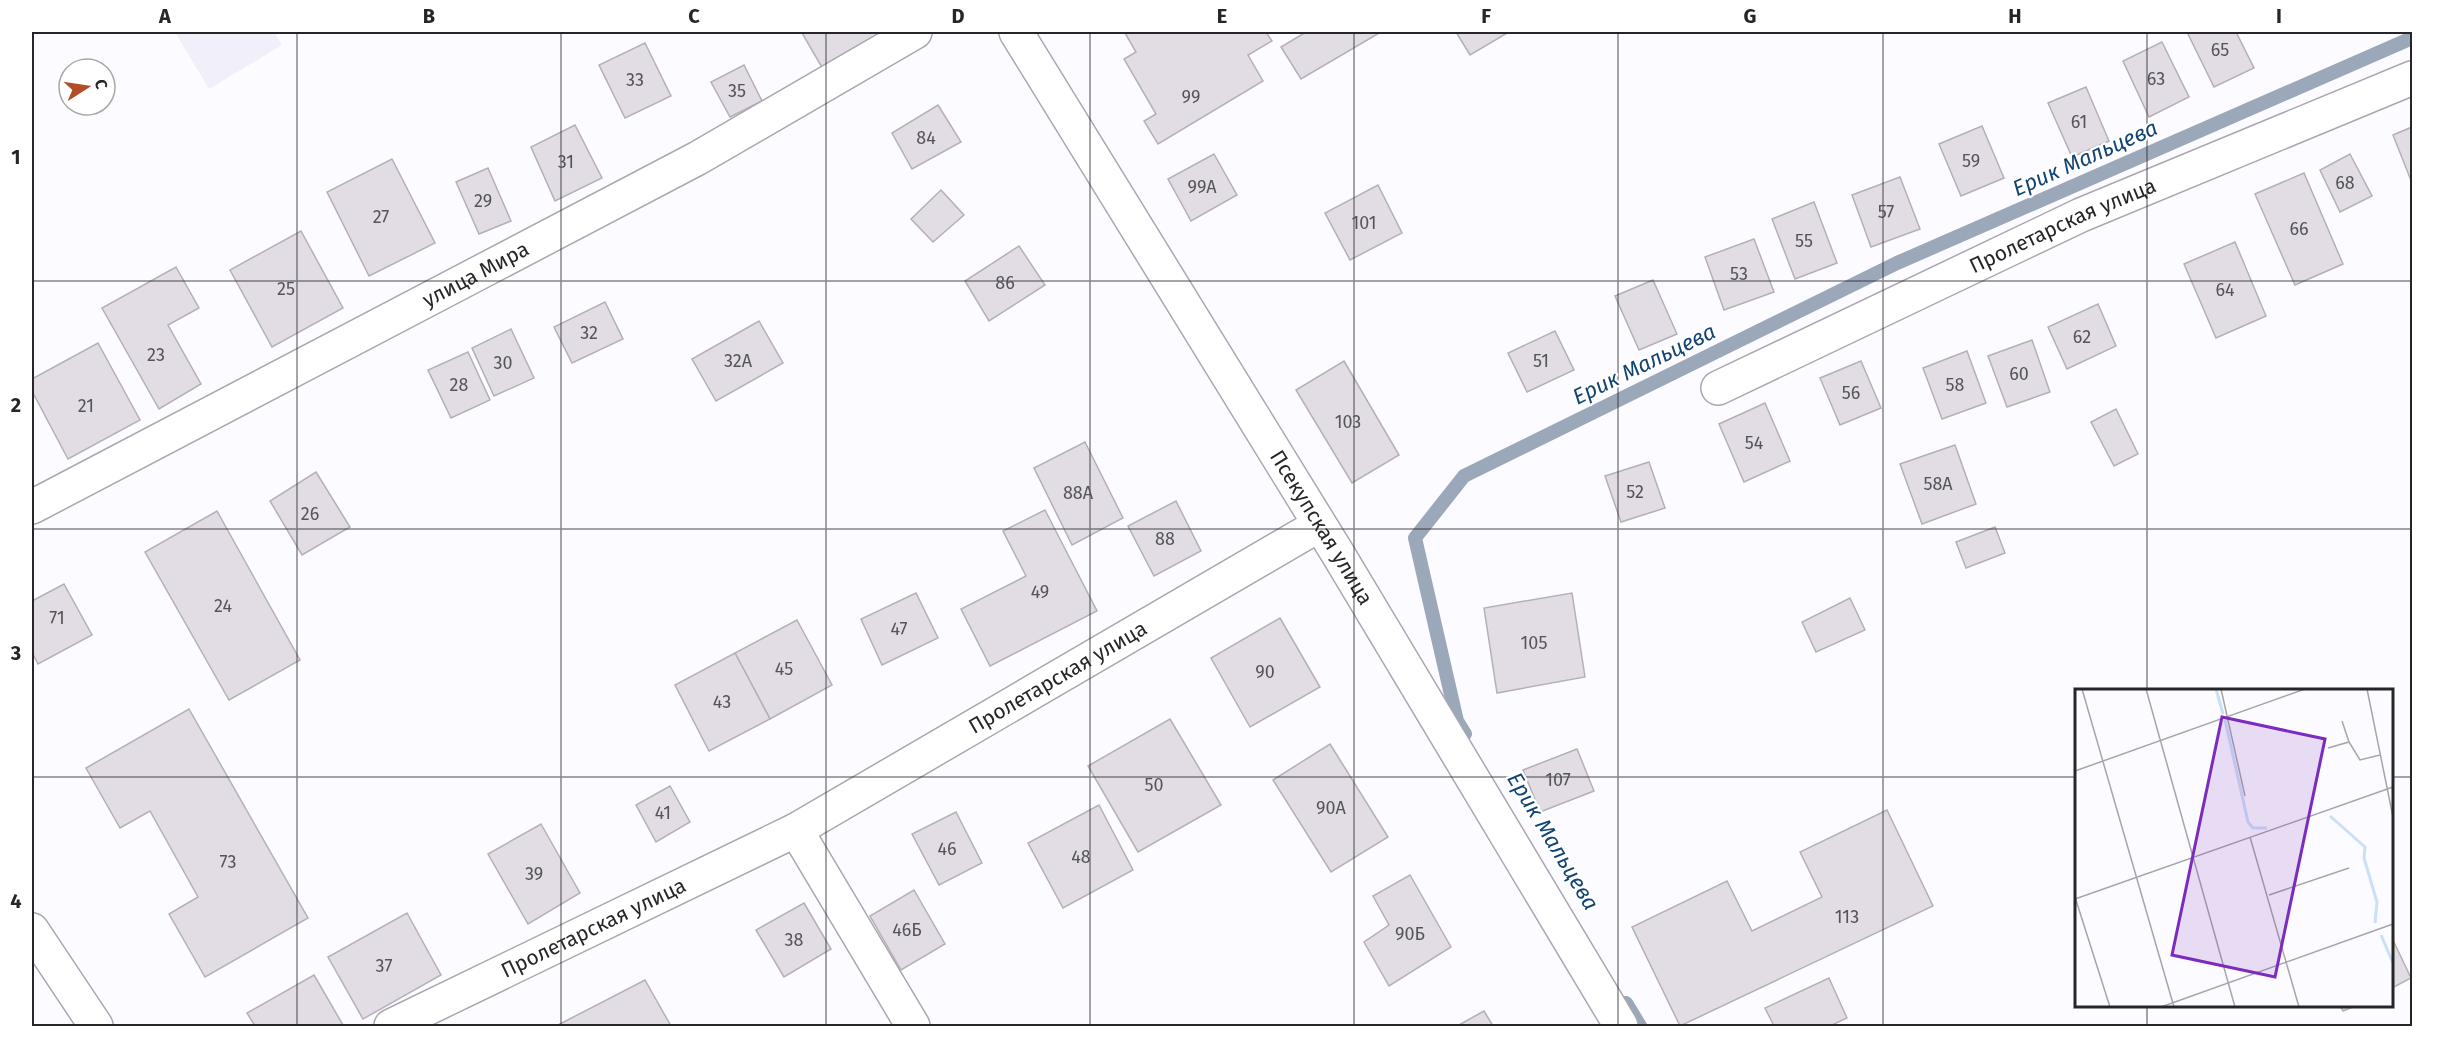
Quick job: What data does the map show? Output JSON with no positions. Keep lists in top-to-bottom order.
{
  "streets": {
    "street": ["Пролетарская улица", "улица Мира", "Псекупская улица"]
  },
  "crossings": [
    ["Пролетарская улица", "Псекупская улица"]
  ],
  "water": ["Ерик Мальцева"],
  "house_numbers": [
    "65",
    "63",
    "33",
    "35",
    "99",
    "61",
    "84",
    "59",
    "31",
    "68",
    "99А",
    "29",
    "57",
    "27",
    "101",
    "66",
    "55",
    "53",
    "86",
    "25",
    "64",
    "32",
    "62",
    "23",
    "32А",
    "51",
    "30",
    "60",
    "28",
    "58",
    "56",
    "21",
    "103",
    "54",
    "58А",
    "52",
    "88А",
    "26",
    "88",
    "49",
    "24",
    "71",
    "47",
    "105",
    "45",
    "90",
    "43",
    "107",
    "50",
    "90А",
    "41",
    "46",
    "48",
    "73",
    "39",
    "113",
    "46Б",
    "90Б",
    "38",
    "37"
  ],
  "north": "right",
  "grid": {
    "columns": [
      "A",
      "B",
      "C",
      "D",
      "E",
      "F",
      "G",
      "H",
      "I"
    ],
    "rows": [
      "1",
      "2",
      "3",
      "4"
    ]
  }
}
